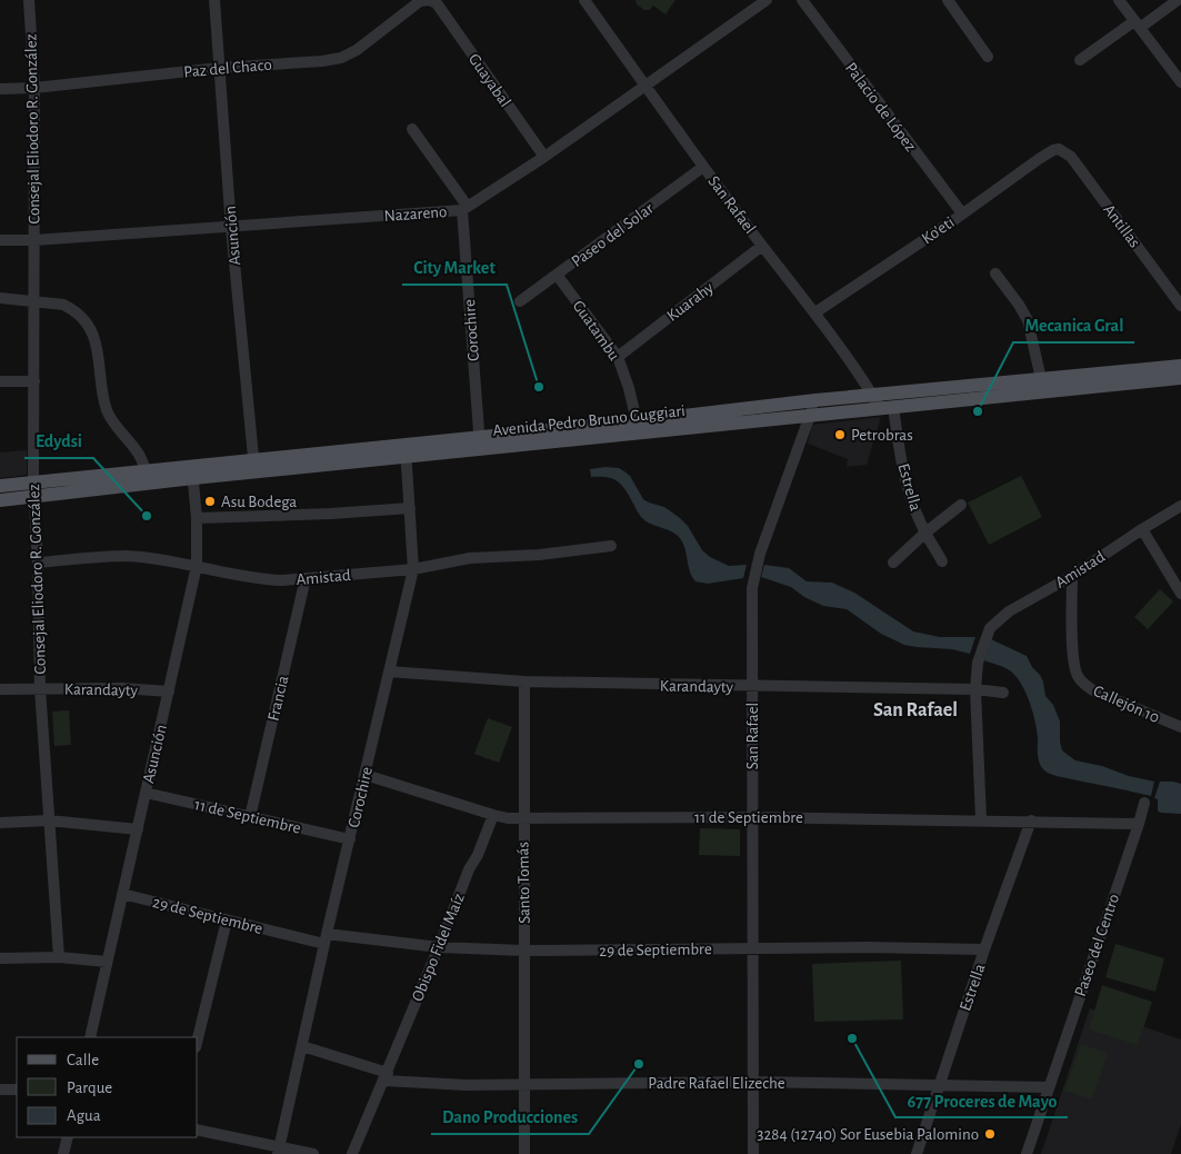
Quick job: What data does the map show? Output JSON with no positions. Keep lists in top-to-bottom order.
{
  "streets": {
    "main road": ["Avenida Pedro Bruno Guggiari"],
    "street": [
      "Paz del Chaco",
      "Guayabal",
      "Palacio de López",
      "Consejal Eliodoro R. González",
      "San Rafael",
      "Nazareno",
      "Antillas",
      "Ko'eti",
      "Paseo del Solar",
      "Asunción",
      "Kuarahy",
      "Corochire",
      "Guatambu",
      "Estrella",
      "Amistad",
      "Karandayty",
      "Francia",
      "Callejón 10",
      "11 de Septiembre",
      "Santo Tomás",
      "29 de Septiembre",
      "Paseo del Centro",
      "Obispo Fidel Maíz",
      "Padre Rafael Elizeche"
    ]
  },
  "crossings": [
    ["Paz del Chaco", "Guayabal"],
    ["Paz del Chaco", "Consejal Eliodoro R. González"],
    ["Paz del Chaco", "Asunción"],
    ["Guayabal", "Nazareno"],
    ["Palacio de López", "Ko'eti"],
    ["Consejal Eliodoro R. González", "Nazareno"],
    ["Consejal Eliodoro R. González", "Avenida Pedro Bruno Guggiari"],
    ["Consejal Eliodoro R. González", "Amistad"],
    ["Consejal Eliodoro R. González", "Karandayty"],
    ["San Rafael", "Nazareno"],
    ["San Rafael", "Ko'eti"],
    ["San Rafael", "Paseo del Solar"],
    ["San Rafael", "Kuarahy"],
    ["San Rafael", "Avenida Pedro Bruno Guggiari"],
    ["San Rafael", "Estrella"],
    ["San Rafael", "Karandayty"],
    ["San Rafael", "11 de Septiembre"],
    ["San Rafael", "29 de Septiembre"],
    ["San Rafael", "Padre Rafael Elizeche"],
    ["Nazareno", "Asunción"],
    ["Nazareno", "Corochire"],
    ["Antillas", "Ko'eti"],
    ["Paseo del Solar", "Guatambu"],
    ["Asunción", "Avenida Pedro Bruno Guggiari"],
    ["Asunción", "Amistad"],
    ["Asunción", "Karandayty"],
    ["Asunción", "11 de Septiembre"],
    ["Asunción", "29 de Septiembre"],
    ["Kuarahy", "Guatambu"],
    ["Corochire", "Avenida Pedro Bruno Guggiari"],
    ["Corochire", "Amistad"],
    ["Corochire", "Karandayty"],
    ["Corochire", "11 de Septiembre"],
    ["Corochire", "29 de Septiembre"],
    ["Corochire", "Padre Rafael Elizeche"],
    ["Guatambu", "Avenida Pedro Bruno Guggiari"],
    ["Avenida Pedro Bruno Guggiari", "Estrella"],
    ["Estrella", "11 de Septiembre"],
    ["Estrella", "29 de Septiembre"],
    ["Estrella", "Padre Rafael Elizeche"],
    ["Amistad", "Karandayty"],
    ["Amistad", "Francia"],
    ["Amistad", "Callejón 10"],
    ["Karandayty", "Santo Tomás"],
    ["Francia", "11 de Septiembre"],
    ["11 de Septiembre", "Santo Tomás"],
    ["11 de Septiembre", "Paseo del Centro"],
    ["11 de Septiembre", "Obispo Fidel Maíz"],
    ["Santo Tomás", "29 de Septiembre"],
    ["Santo Tomás", "Padre Rafael Elizeche"],
    ["29 de Septiembre", "Obispo Fidel Maíz"],
    ["Paseo del Centro", "Padre Rafael Elizeche"],
    ["Obispo Fidel Maíz", "Padre Rafael Elizeche"]
  ],
  "districts": ["San Rafael"],
  "places": [
    "City Market",
    "Mecanica Gral",
    "Petrobras",
    "Asu Bodega",
    "Edydsi",
    "677 Proceres de Mayo",
    "Dano Producciones",
    "3284 (12740) Sor Eusebia Palomino"
  ],
  "legend": ["Calle", "Parque", "Agua"]
}
